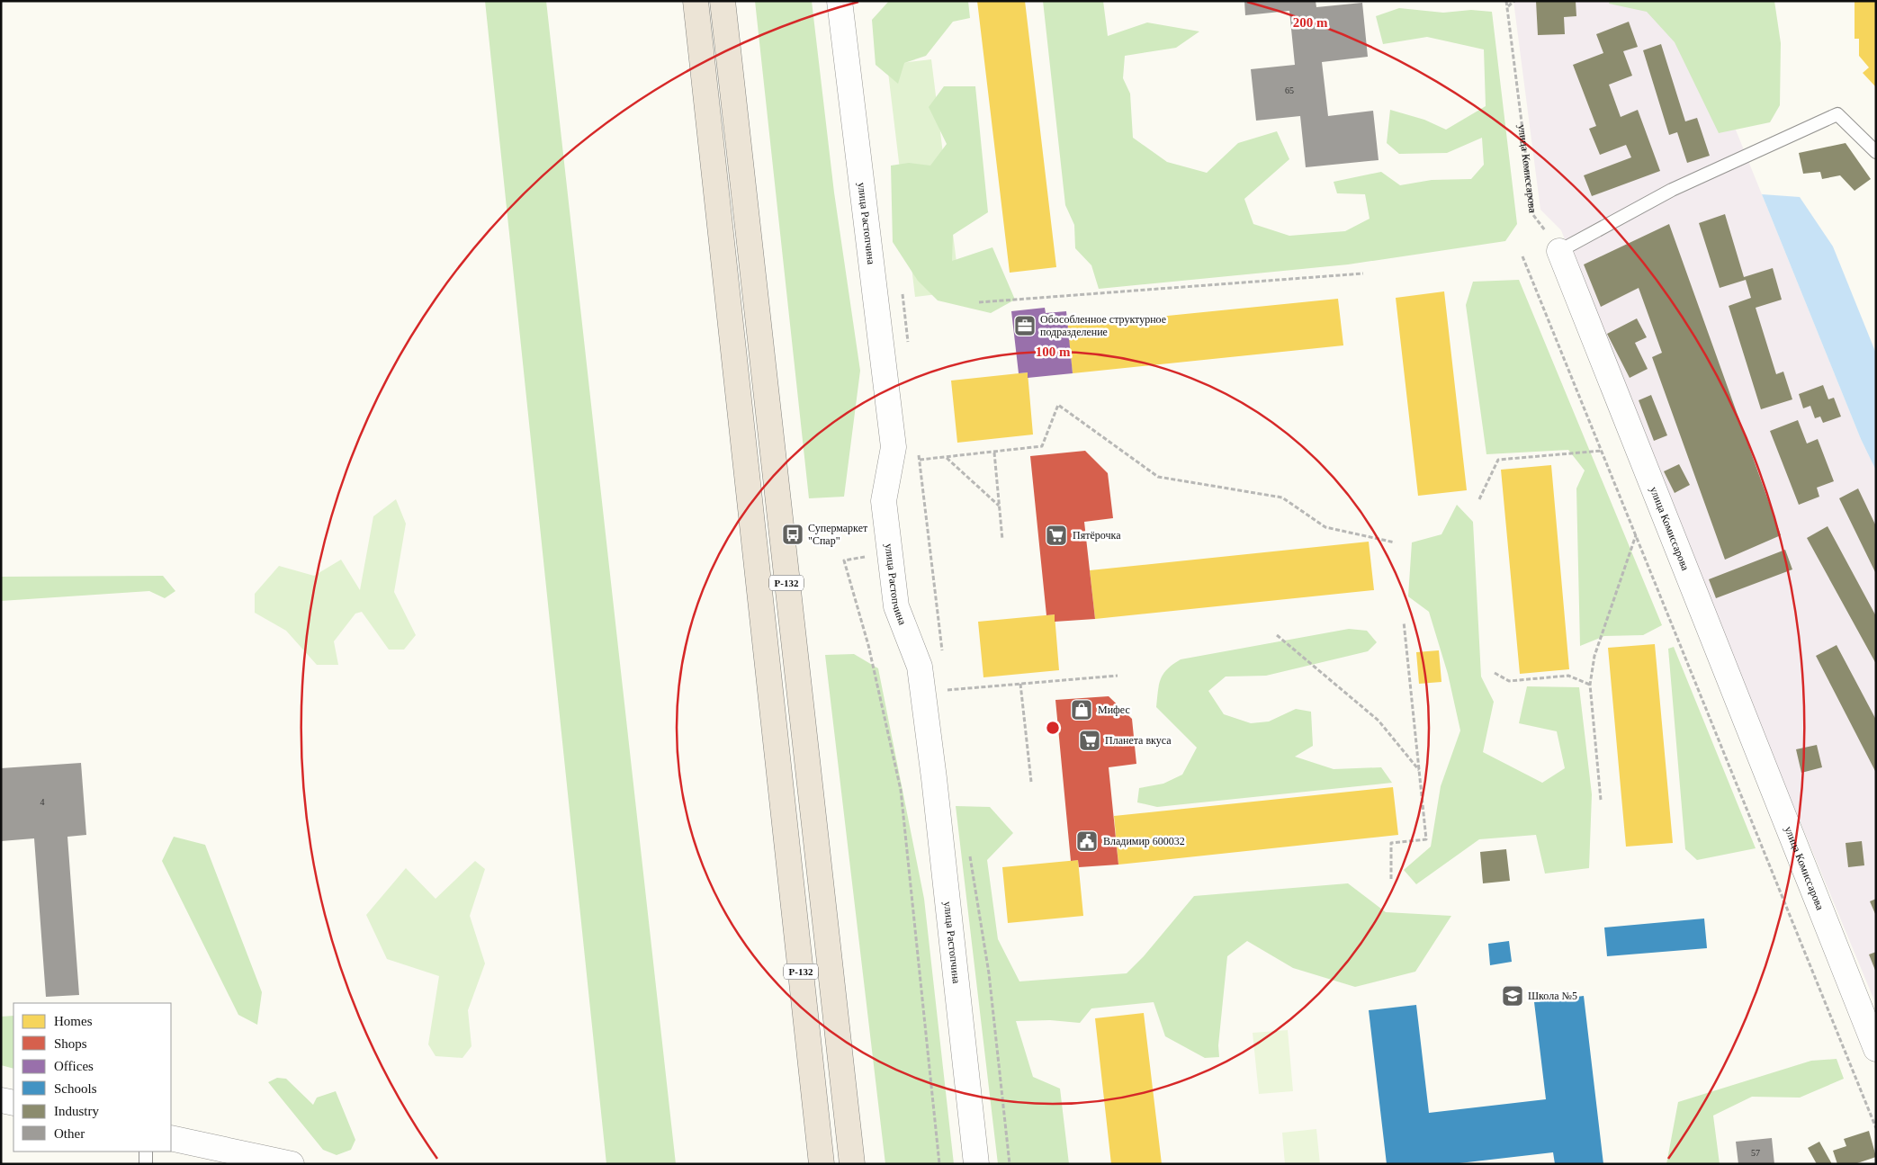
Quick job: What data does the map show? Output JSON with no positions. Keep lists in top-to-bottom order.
{
  "streets": {
    "highway": ["Р-132"],
    "street": ["улица Комиссарова", "улица Растопчина"]
  },
  "places": {
    "office": ["Обособленное структурное подразделение"],
    "bus stop": ["Супермаркет \"Спар\""],
    "supermarket": ["Пятёрочка", "Планета вкуса"],
    "shop": ["Мифес"],
    "public building": ["Владимир 600032"],
    "school or university": ["Школа №5"]
  },
  "house_numbers": ["65", "4", "57"],
  "legend": [
    "Homes",
    "Shops",
    "Offices",
    "Schools",
    "Industry",
    "Other"
  ],
  "rings": ["200 m", "100 m"]
}
